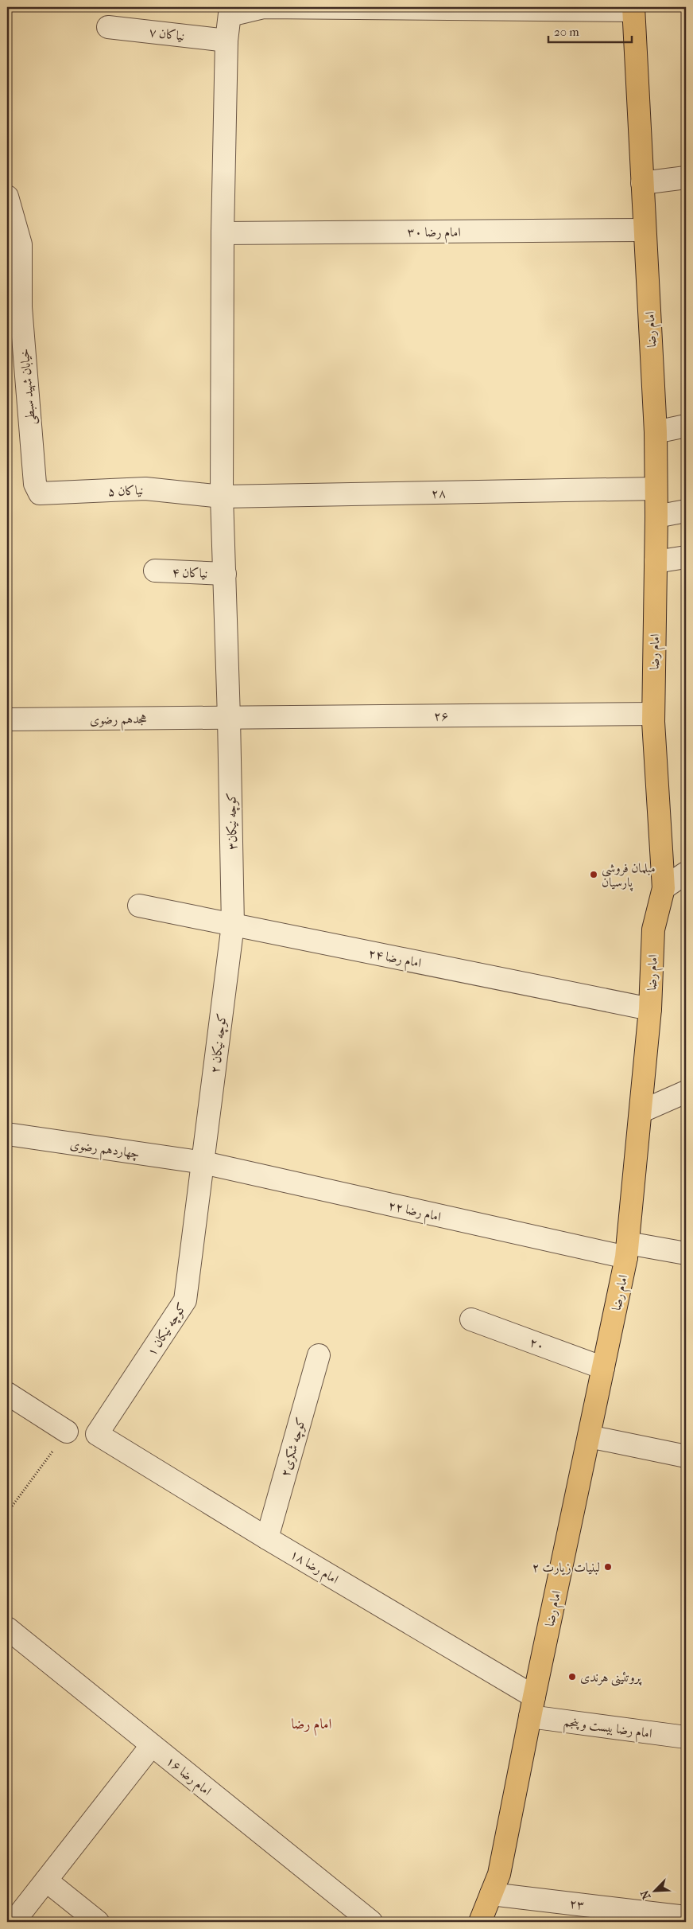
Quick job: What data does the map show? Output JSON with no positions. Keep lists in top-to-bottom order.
{
  "streets": {
    "main road": ["امام رضا"],
    "street": [
      "۷ نیاکان",
      "امام رضا ۳۰",
      "خیابان شهید سبطی",
      "۵ نیاکان",
      "۲۸",
      "۴ نیاکان",
      "۲۶",
      "هجدهم رضوی",
      "کوچه نیکان۳",
      "امام رضا ۲۴",
      "کوچه نیکان ۲",
      "چهاردهم رضوی",
      "امام رضا ۲۲",
      "کوچه نیکان ۱",
      "۲۰",
      "کوچه شکری۲",
      "امام رضا ۱۸",
      "امام رضا بیست و پنجم",
      "امام رضا ۱۶",
      "۲۳"
    ]
  },
  "crossings": [
    ["۷ نیاکان", "کوچه نیکان۳"],
    ["امام رضا ۳۰", "امام رضا"],
    ["امام رضا ۳۰", "کوچه نیکان۳"],
    ["امام رضا", "۲۸"],
    ["امام رضا", "۲۶"],
    ["امام رضا", "امام رضا ۲۴"],
    ["امام رضا", "امام رضا ۲۲"],
    ["امام رضا", "۲۰"],
    ["امام رضا", "امام رضا ۱۸"],
    ["امام رضا", "امام رضا بیست و پنجم"],
    ["امام رضا", "۲۳"],
    ["خیابان شهید سبطی", "۵ نیاکان"],
    ["۵ نیاکان", "۲۸"],
    ["۵ نیاکان", "کوچه نیکان۳"],
    ["۲۸", "کوچه نیکان۳"],
    ["۴ نیاکان", "کوچه نیکان۳"],
    ["۲۶", "هجدهم رضوی"],
    ["۲۶", "کوچه نیکان۳"],
    ["هجدهم رضوی", "کوچه نیکان۳"],
    ["کوچه نیکان۳", "امام رضا ۲۴"],
    ["کوچه نیکان۳", "کوچه نیکان ۲"],
    ["امام رضا ۲۴", "کوچه نیکان ۲"],
    ["کوچه نیکان ۲", "چهاردهم رضوی"],
    ["کوچه نیکان ۲", "امام رضا ۲۲"],
    ["کوچه نیکان ۲", "کوچه نیکان ۱"],
    ["چهاردهم رضوی", "امام رضا ۲۲"],
    ["چهاردهم رضوی", "کوچه نیکان ۱"],
    ["امام رضا ۲۲", "کوچه نیکان ۱"],
    ["کوچه نیکان ۱", "امام رضا ۱۸"],
    ["کوچه شکری۲", "امام رضا ۱۸"],
    ["امام رضا ۱۸", "امام رضا بیست و پنجم"]
  ],
  "districts": ["امام رضا"],
  "places": ["مبلمان فروشی پارسیان", "لبنیات زیارت ۲", "پروتئینی هرندی"],
  "scale_bar": "20 m",
  "north": "bottom left"
}
